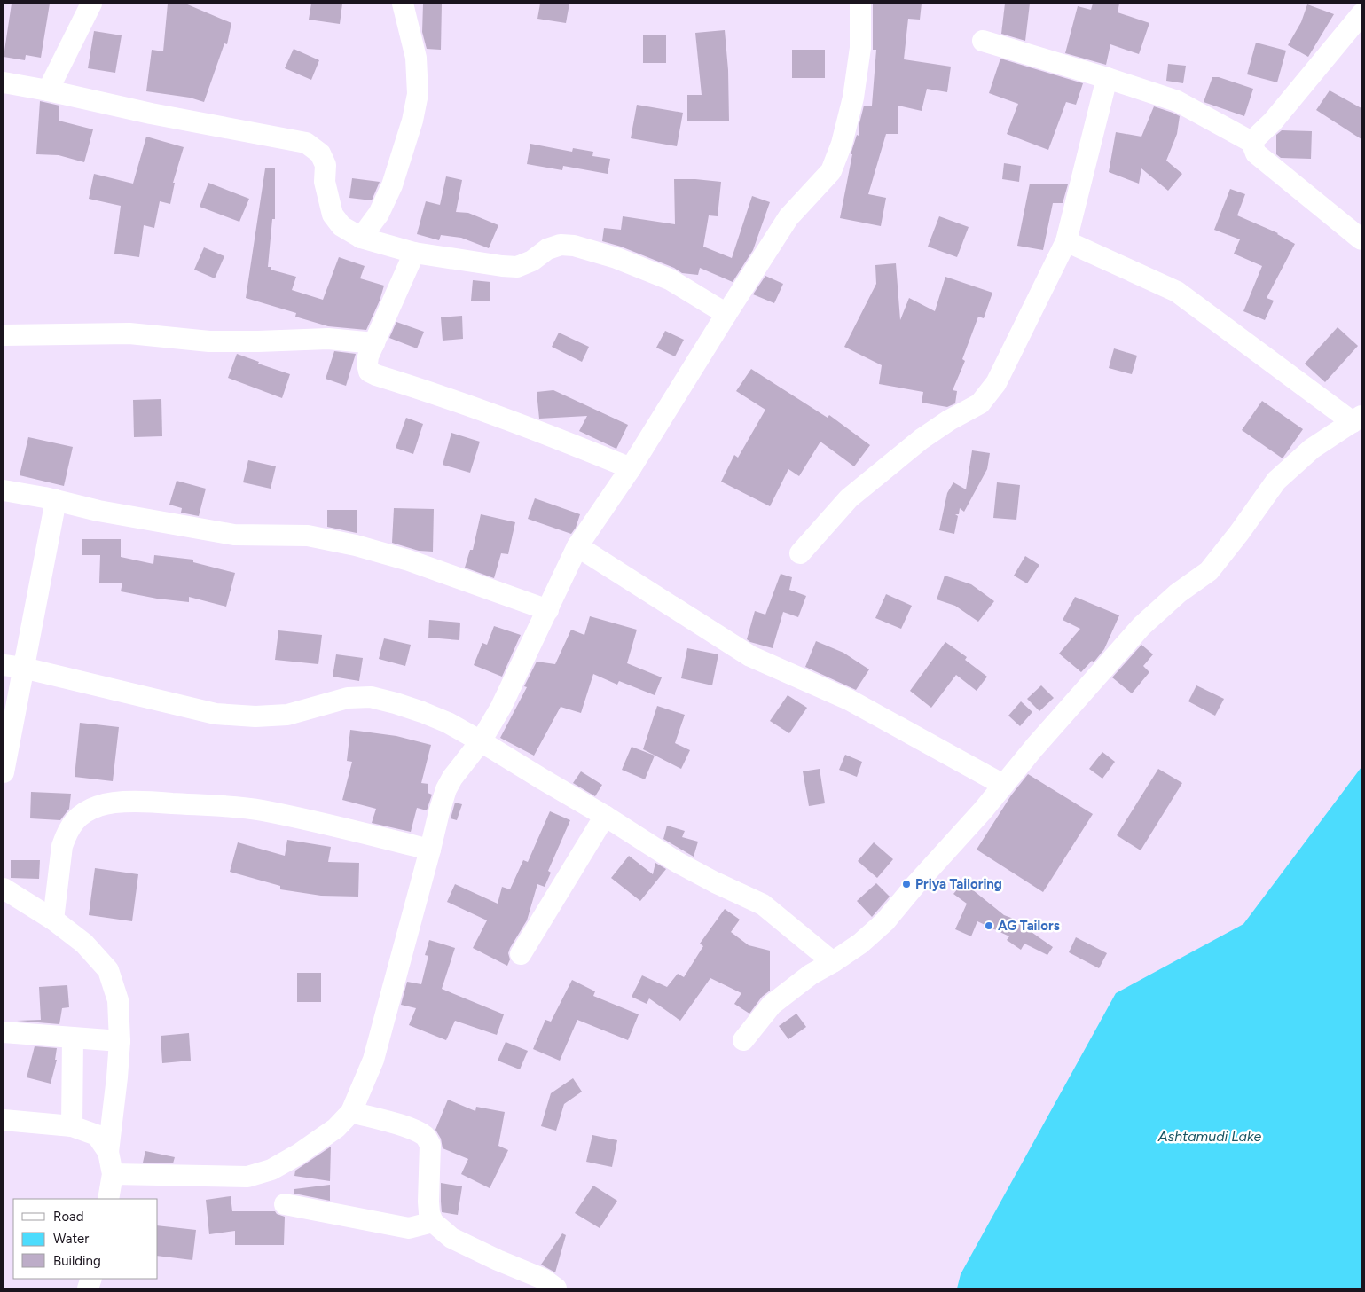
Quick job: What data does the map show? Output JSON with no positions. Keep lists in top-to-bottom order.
{
  "water": ["Ashtamudi Lake"],
  "places": ["Priya Tailoring", "AG Tailors"],
  "legend": ["Road", "Water", "Building"]
}
